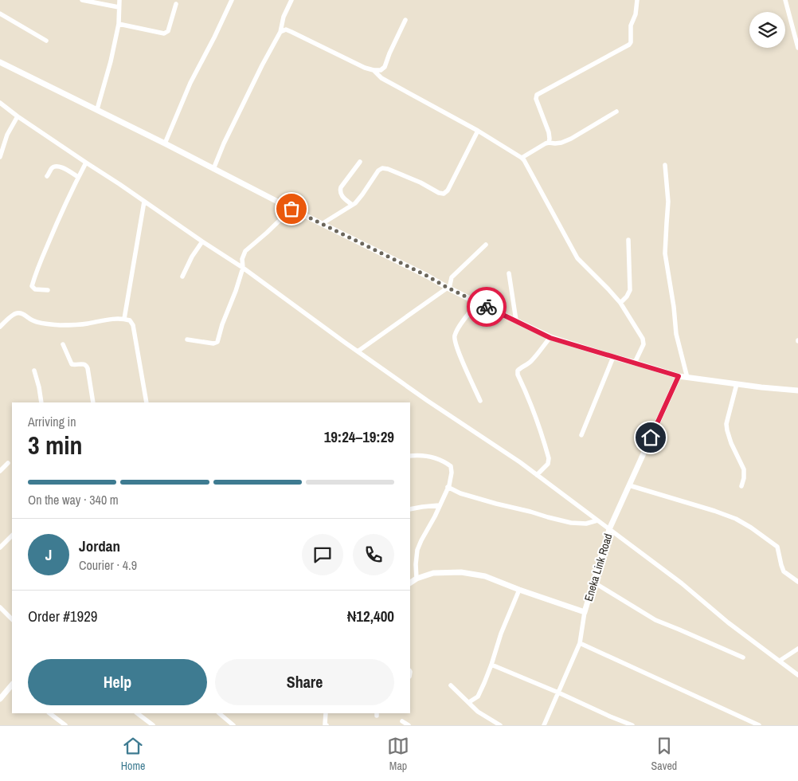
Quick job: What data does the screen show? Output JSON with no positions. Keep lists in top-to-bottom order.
{
  "streets": {
    "street": ["Eneka Link Road"]
  },
  "page": {
    "heading": ["3 min", "Arriving in", "19:24–19:29"],
    "panel": [
      "Jordan",
      "Courier · 4.9",
      "Order #1929",
      "₦12,400"
    ],
    "bar": "On the way · 340 m",
    "round": "J",
    "buttons": ["Help", "Share"],
    "tabs": ["Home", "Map", "Saved"]
  }
}
